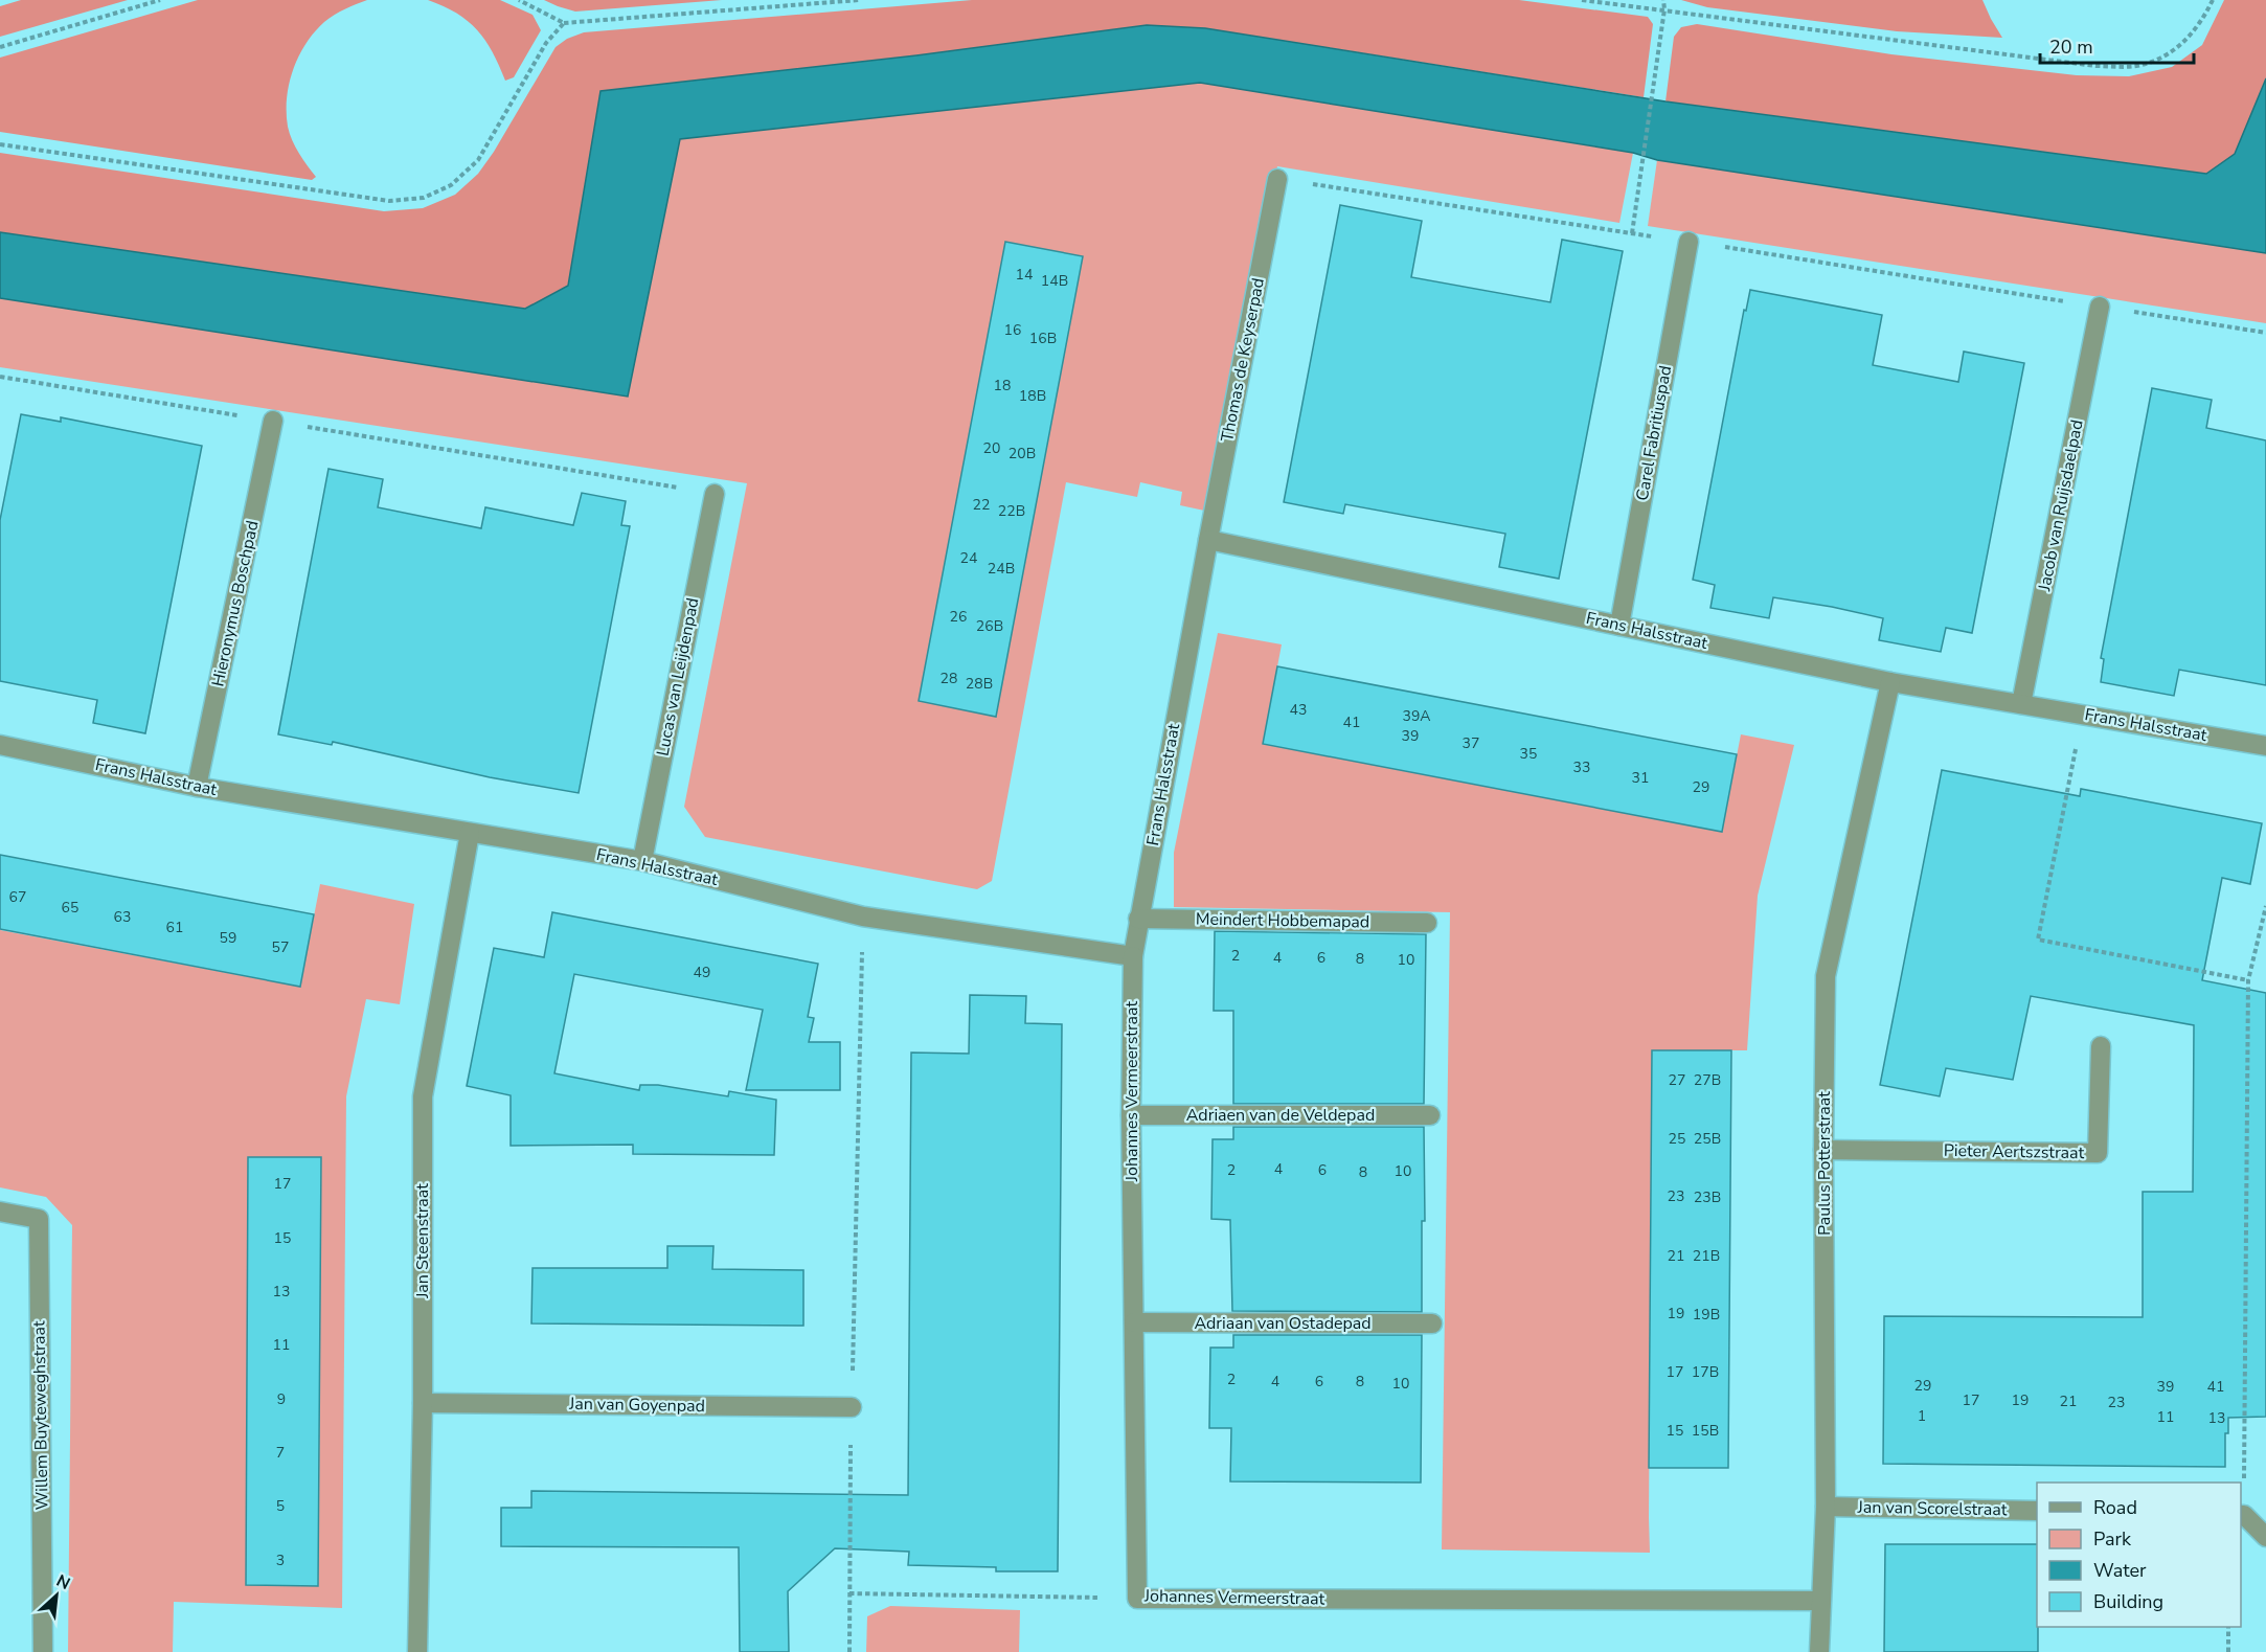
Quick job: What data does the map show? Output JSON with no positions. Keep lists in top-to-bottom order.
{
  "streets": {
    "street": [
      "Thomas de Keyserpad",
      "Carel Fabritiuspad",
      "Jacob van Ruijsdaelpad",
      "Hieronymus Boschpad",
      "Frans Halsstraat",
      "Lucas van Leijdenpad",
      "Meindert Hobbemapad",
      "Johannes Vermeerstraat",
      "Adriaen van de Veldepad",
      "Pieter Aertszstraat",
      "Paulus Potterstraat",
      "Jan Steenstraat",
      "Adriaan van Ostadepad",
      "Jan van Goyenpad",
      "Willem Buyteweghstraat",
      "Jan van Scorelstraat"
    ]
  },
  "crossings": [
    ["Thomas de Keyserpad", "Frans Halsstraat"],
    ["Carel Fabritiuspad", "Frans Halsstraat"],
    ["Jacob van Ruijsdaelpad", "Frans Halsstraat"],
    ["Hieronymus Boschpad", "Frans Halsstraat"],
    ["Frans Halsstraat", "Lucas van Leijdenpad"],
    ["Frans Halsstraat", "Meindert Hobbemapad"],
    ["Frans Halsstraat", "Johannes Vermeerstraat"],
    ["Frans Halsstraat", "Paulus Potterstraat"],
    ["Frans Halsstraat", "Jan Steenstraat"],
    ["Johannes Vermeerstraat", "Adriaen van de Veldepad"],
    ["Johannes Vermeerstraat", "Paulus Potterstraat"],
    ["Johannes Vermeerstraat", "Adriaan van Ostadepad"],
    ["Pieter Aertszstraat", "Paulus Potterstraat"],
    ["Paulus Potterstraat", "Jan van Scorelstraat"],
    ["Jan Steenstraat", "Jan van Goyenpad"]
  ],
  "house_numbers": [
    "14",
    "14B",
    "16",
    "16B",
    "18",
    "18B",
    "20",
    "20B",
    "22",
    "22B",
    "24",
    "24B",
    "26",
    "26B",
    "28",
    "28B",
    "43",
    "39A",
    "41",
    "39",
    "37",
    "35",
    "33",
    "31",
    "29",
    "67",
    "65",
    "63",
    "61",
    "59",
    "57",
    "2",
    "4",
    "6",
    "8",
    "10",
    "49",
    "27",
    "27B",
    "25",
    "25B",
    "4",
    "2",
    "6",
    "10",
    "8",
    "17",
    "23",
    "23B",
    "15",
    "21",
    "21B",
    "13",
    "19",
    "19B",
    "11",
    "17",
    "17B",
    "2",
    "4",
    "6",
    "8",
    "10",
    "29",
    "39",
    "41",
    "9",
    "17",
    "19",
    "21",
    "23",
    "1",
    "11",
    "13",
    "15",
    "15B",
    "7",
    "5",
    "3"
  ],
  "legend": [
    "Road",
    "Park",
    "Water",
    "Building"
  ],
  "scale_bar": "20 m",
  "north": "top right"
}
